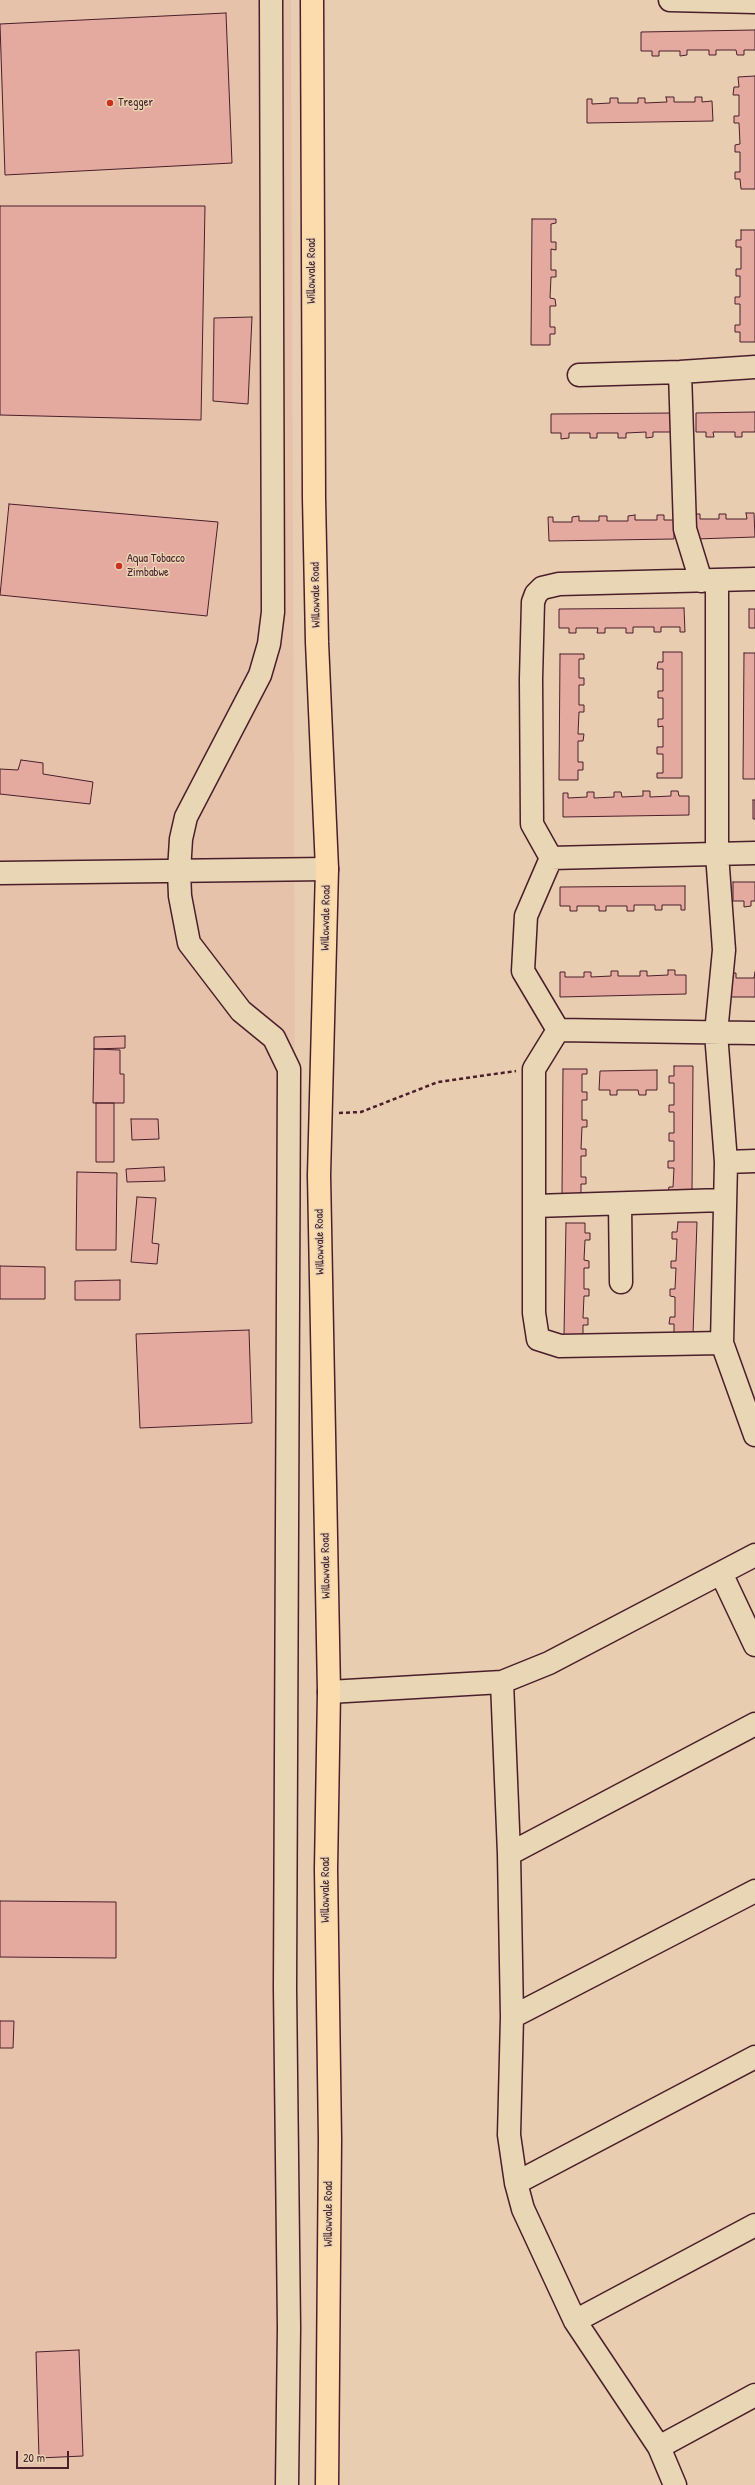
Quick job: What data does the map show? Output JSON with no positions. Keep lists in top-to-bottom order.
{
  "streets": {
    "main road": ["Willowvale Road"]
  },
  "places": ["Tregger", "Aqua Tobacco Zimbabwe"],
  "scale_bar": "20 m"
}
